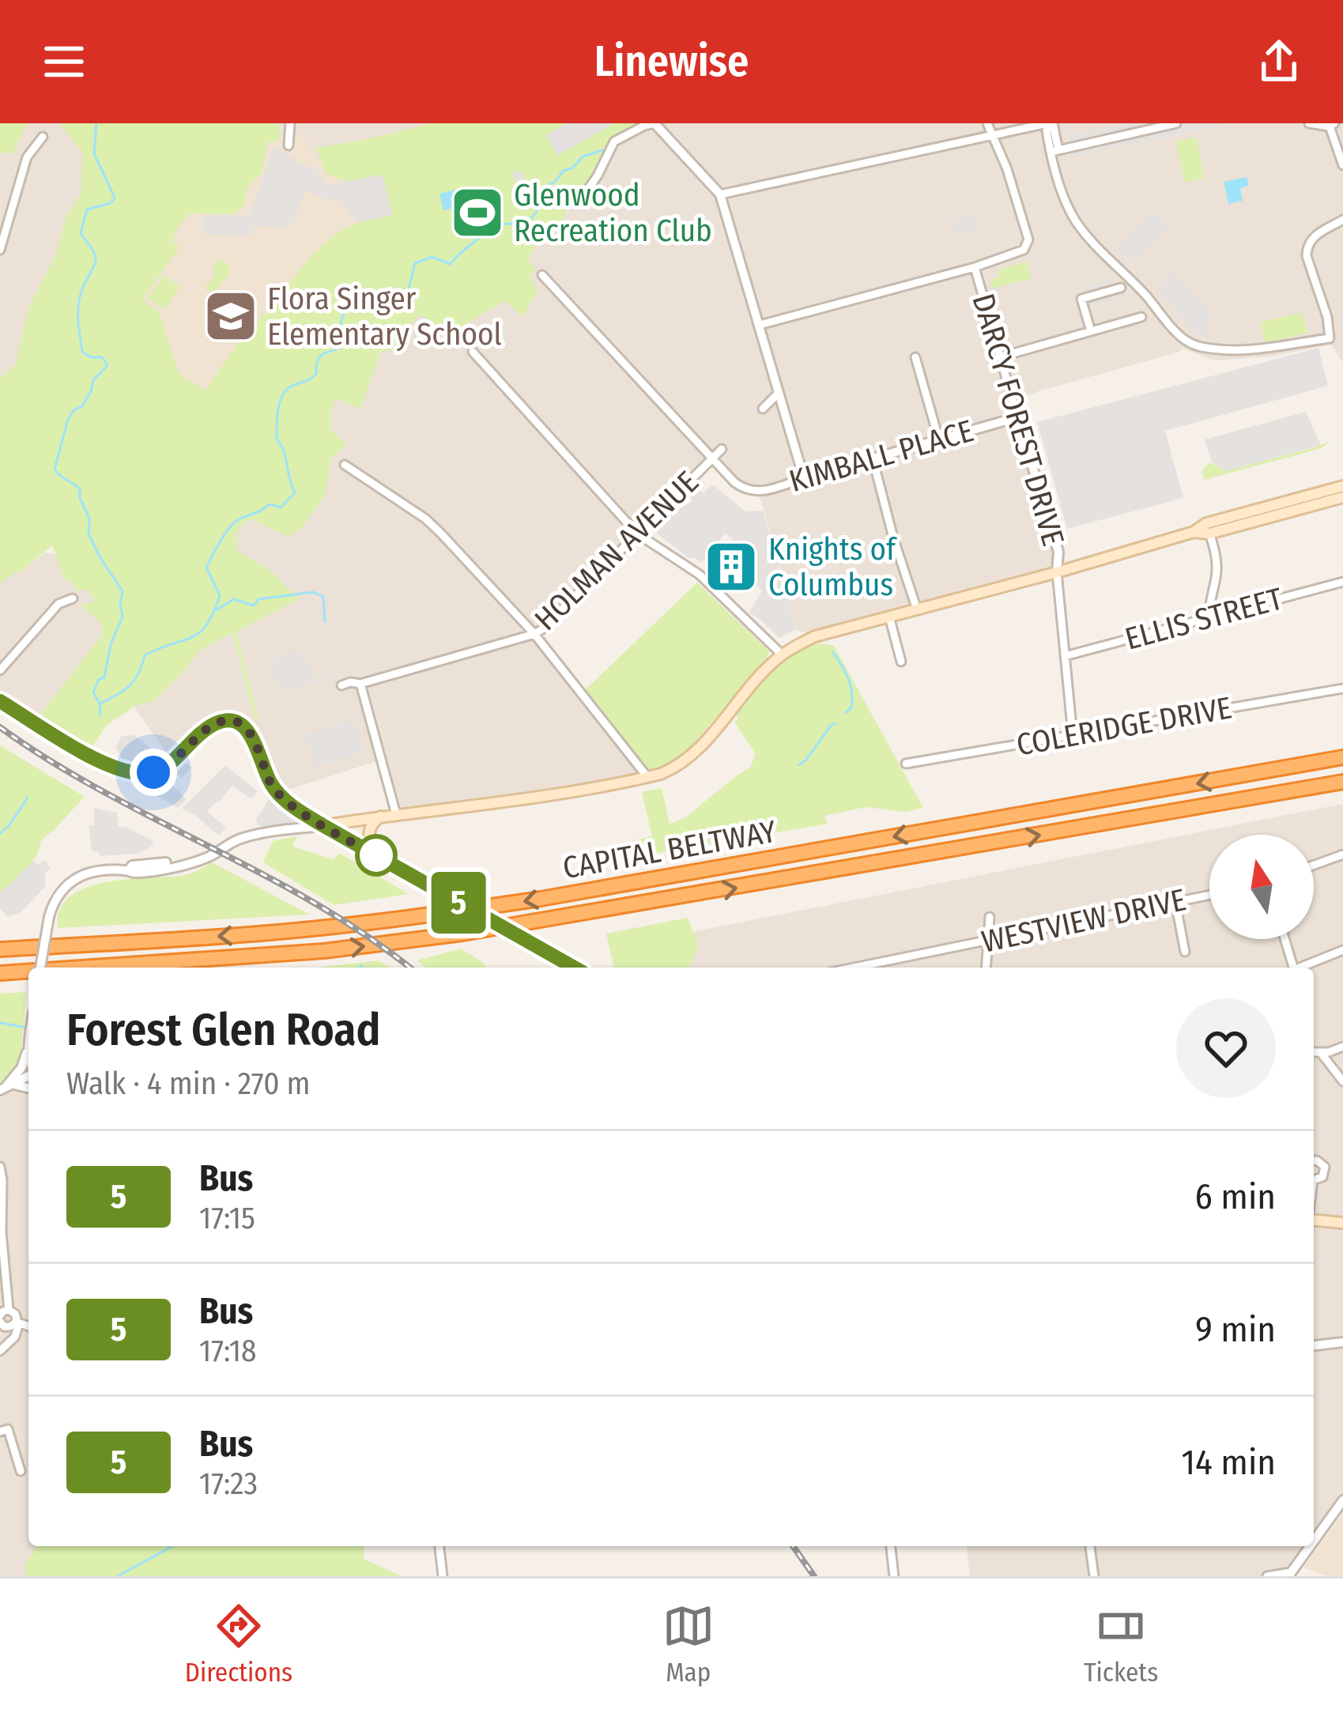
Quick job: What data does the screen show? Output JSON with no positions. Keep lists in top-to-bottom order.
{
  "streets": {
    "highway": ["CAPITAL BELTWAY"],
    "street": [
      "DARCY FOREST DRIVE",
      "KIMBALL PLACE",
      "HOLMAN AVENUE",
      "ELLIS STREET",
      "COLERIDGE DRIVE",
      "WESTVIEW DRIVE"
    ]
  },
  "crossings": [
    ["DARCY FOREST DRIVE", "KIMBALL PLACE"],
    ["KIMBALL PLACE", "HOLMAN AVENUE"]
  ],
  "places": {
    "sports": ["Glenwood Recreation Club"],
    "school or university": ["Flora Singer Elementary School"],
    "building": ["Knights of Columbus"]
  },
  "lines": ["bus line 5"],
  "north": "top",
  "page": {
    "header": "Linewise",
    "on_map": "5",
    "heading": ["Forest Glen Road", "Walk · 4 min · 270 m"],
    "list": [
      {
        "mark": "5",
        "name": "Bus",
        "note": "17:15",
        "value": "6 min"
      },
      {
        "mark": "5",
        "name": "Bus",
        "note": "17:18",
        "value": "9 min"
      },
      {
        "mark": "5",
        "name": "Bus",
        "note": "17:23",
        "value": "14 min"
      }
    ],
    "tabs": ["Directions", "Map", "Tickets"]
  }
}
